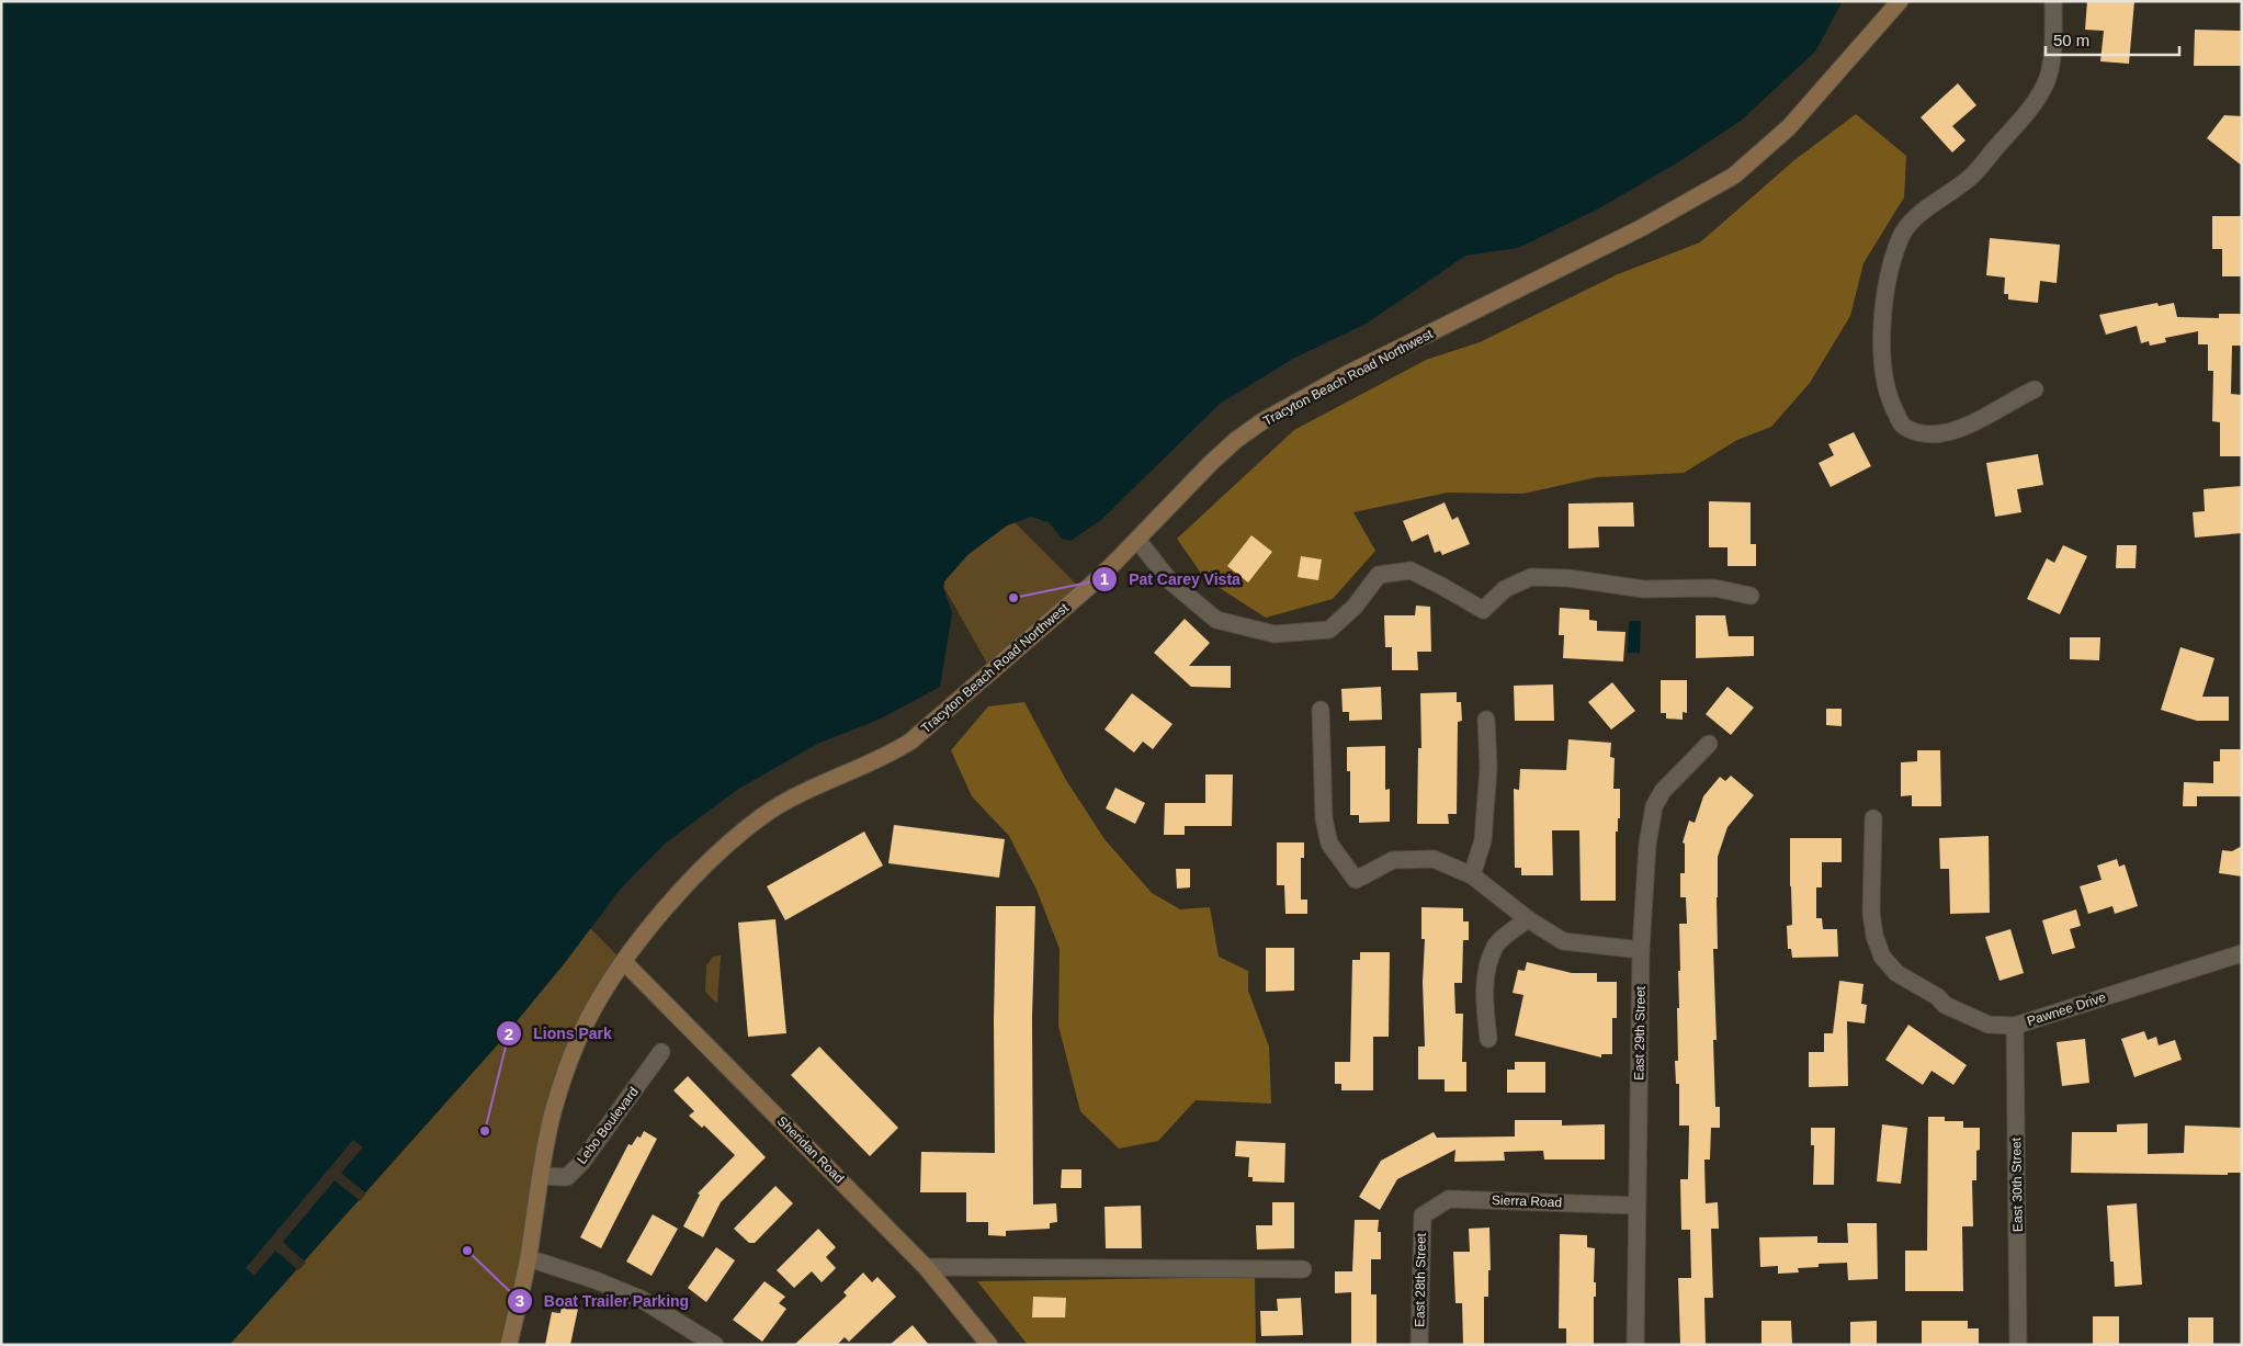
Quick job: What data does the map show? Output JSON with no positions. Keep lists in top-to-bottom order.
{
  "streets": {
    "main road": ["Tracyton Beach Road Northwest", "Sheridan Road"],
    "street": [
      "Pawnee Drive",
      "East 29th Street",
      "Lebo Boulevard",
      "East 30th Street",
      "Sierra Road",
      "East 28th Street"
    ]
  },
  "crossings": [
    ["Tracyton Beach Road Northwest", "Sheridan Road"],
    ["Pawnee Drive", "East 30th Street"],
    ["East 29th Street", "Sierra Road"],
    ["Sierra Road", "East 28th Street"]
  ],
  "places": ["Pat Carey Vista", "Lions Park", "Boat Trailer Parking"],
  "scale_bar": "50 m"
}
